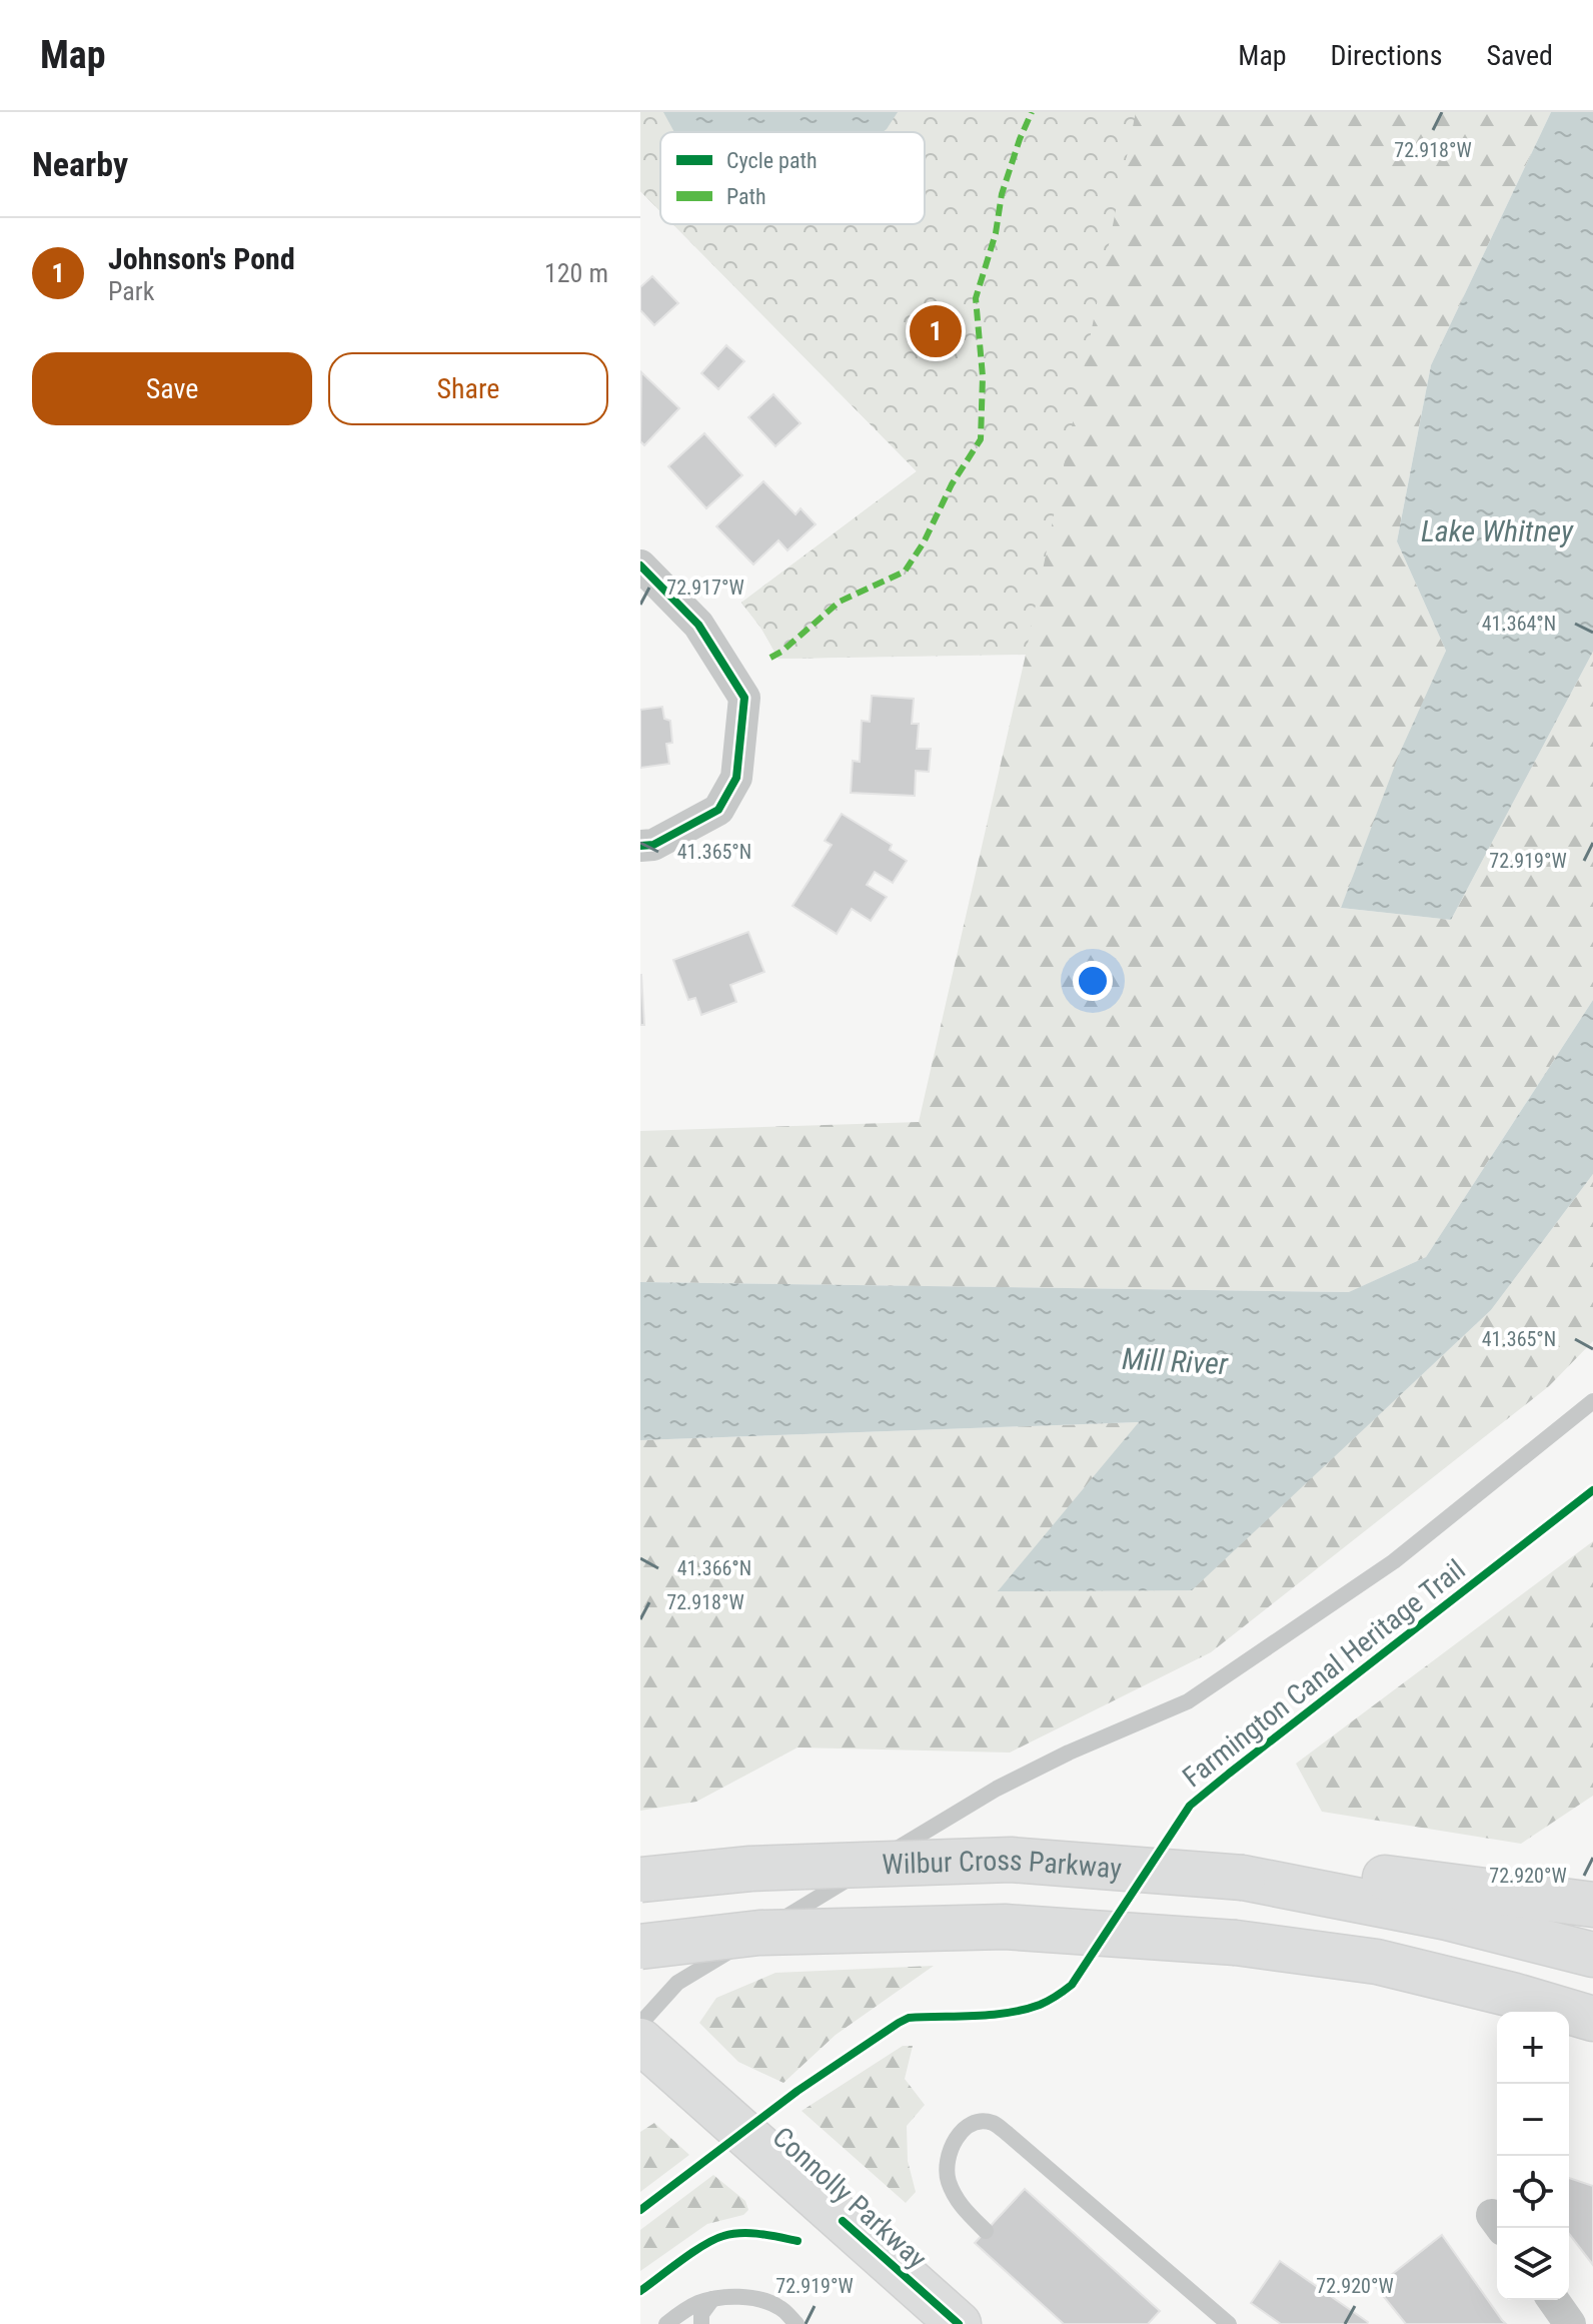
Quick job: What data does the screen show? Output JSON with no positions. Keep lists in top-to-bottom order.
{
  "streets": {
    "main road": ["Wilbur Cross Parkway", "Connolly Parkway"],
    "cycle path": ["Farmington Canal Heritage Trail"]
  },
  "water": ["Lake Whitney", "Mill River"],
  "legend": ["Cycle path", "Path"],
  "page": {
    "header": "Map",
    "nav": ["Map", "Directions", "Saved"],
    "heading": "Nearby",
    "list": [
      {
        "mark": "1",
        "name": "Johnson's Pond",
        "note": "Park",
        "value": "120 m"
      }
    ],
    "pins": "1",
    "buttons": ["Save", "Share"],
    "map_buttons": ["+", "−"]
  },
  "coordinates": [
    "72.918°W",
    "72.917°W",
    "41.364°N",
    "41.365°N",
    "72.919°W",
    "41.366°N",
    "72.920°W"
  ]
}
